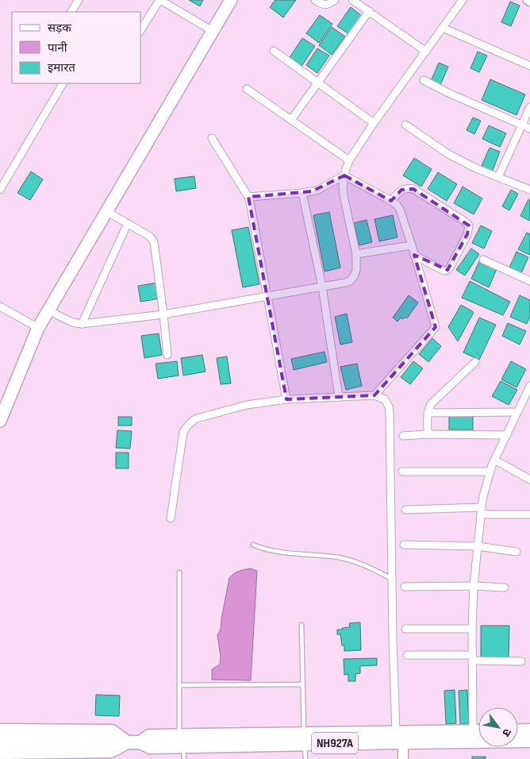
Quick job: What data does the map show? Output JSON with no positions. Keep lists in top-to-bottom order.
{
  "streets": {
    "highway": ["NH927A"]
  },
  "legend": ["सड़क", "पानी", "इमारत"],
  "north": "bottom right"
}
